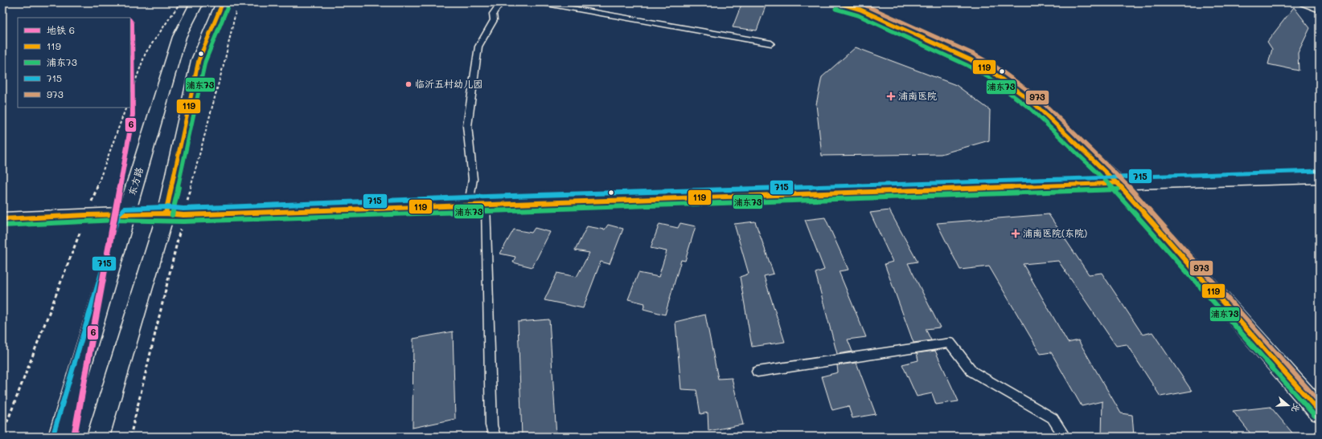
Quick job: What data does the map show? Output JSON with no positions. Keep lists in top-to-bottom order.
{
  "streets": {
    "street": ["东方路"]
  },
  "places": {
    "other": ["临沂五村幼儿园"],
    "health": ["浦南医院", "浦南医院(东院)"]
  },
  "lines": [
    "transit line 119",
    "transit line 973",
    "transit line 浦东73",
    "metro line 6",
    "transit line 715"
  ],
  "legend": [
    "地铁 6",
    "119",
    "浦东73",
    "715",
    "973"
  ],
  "north": "right"
}
